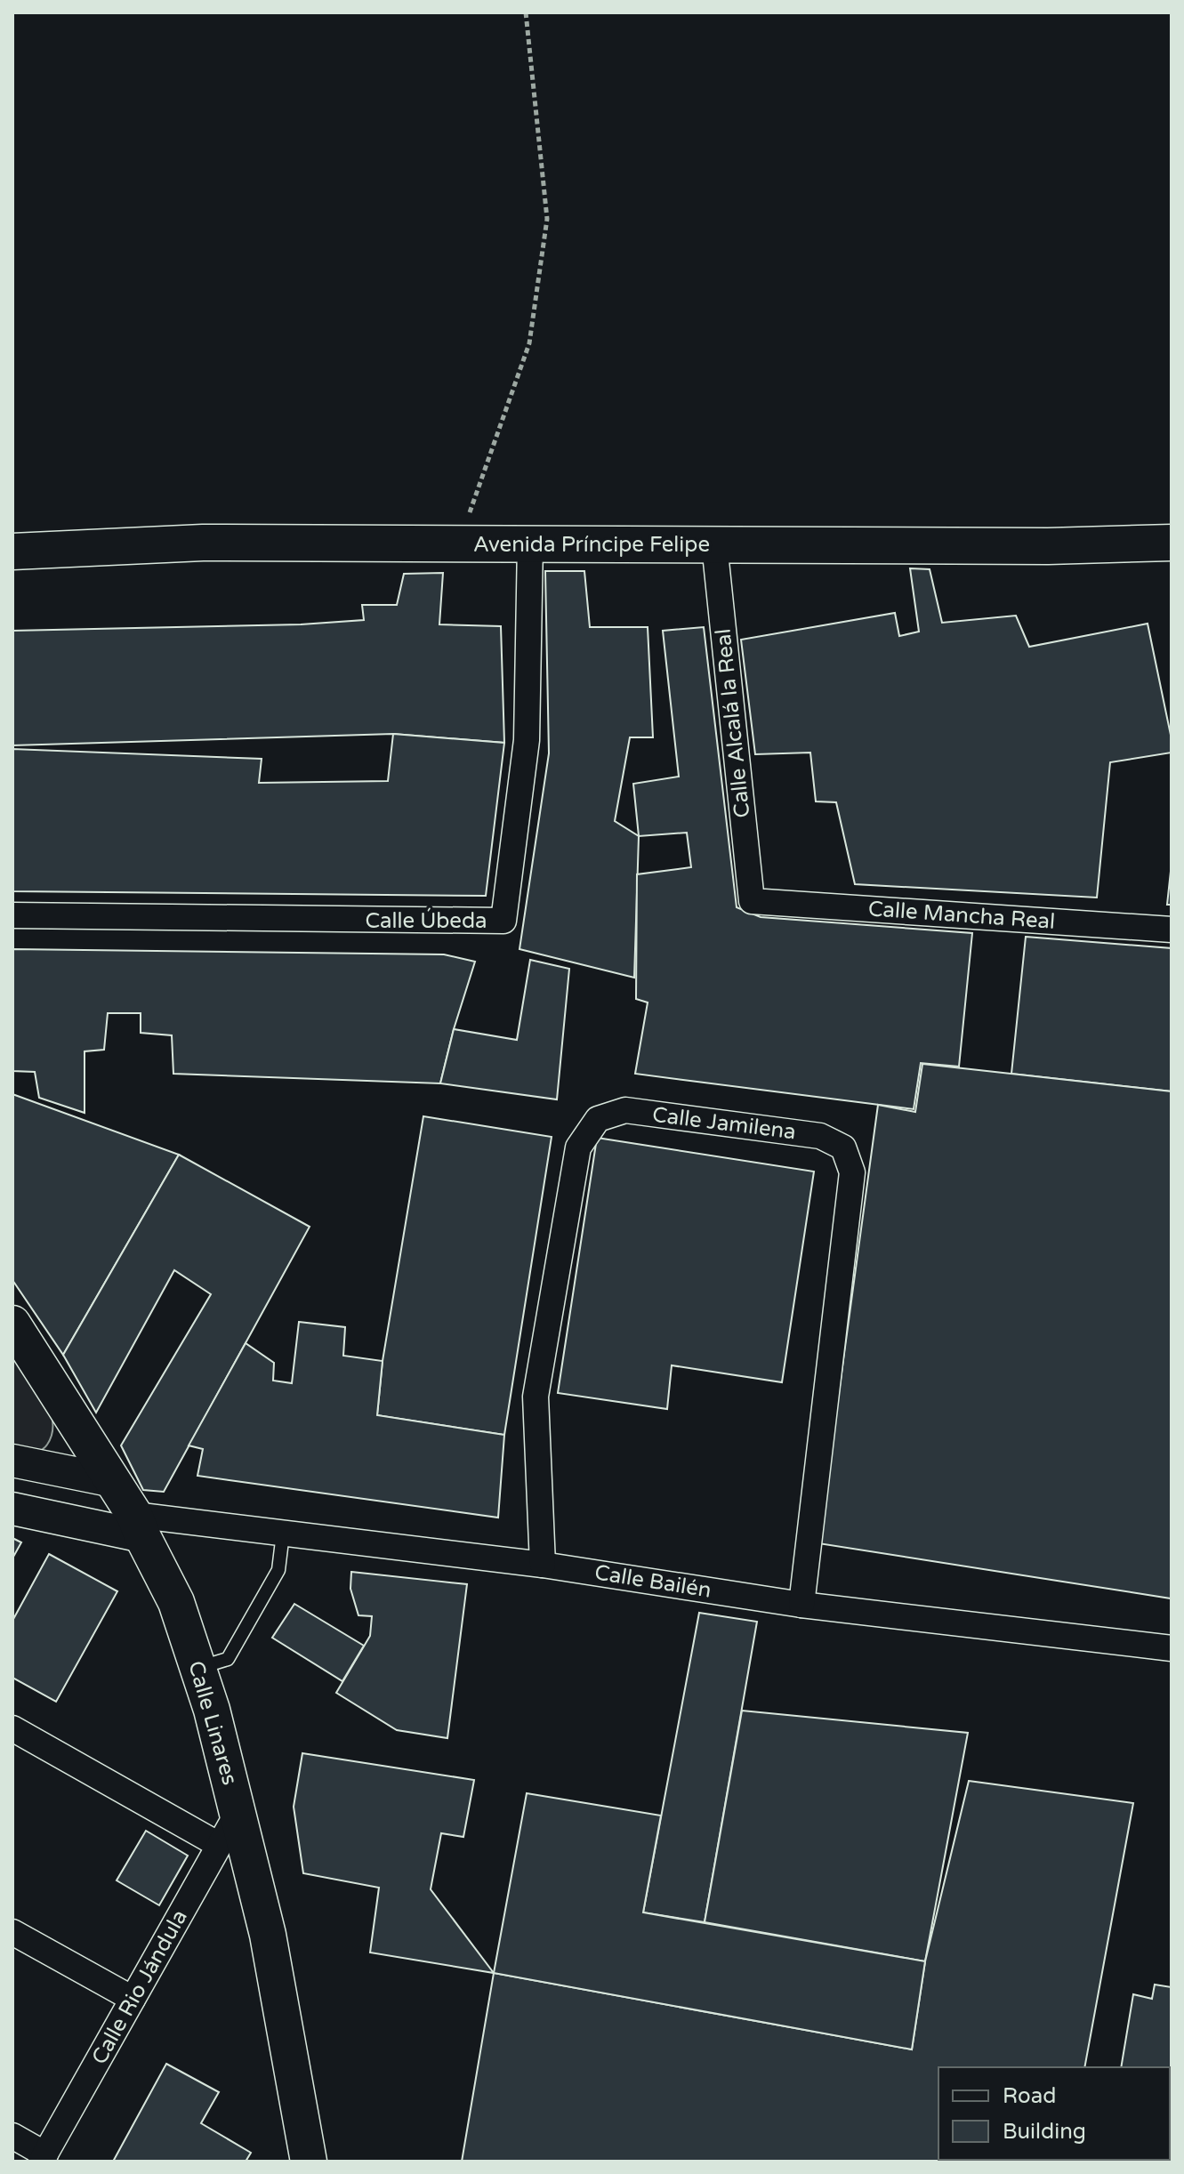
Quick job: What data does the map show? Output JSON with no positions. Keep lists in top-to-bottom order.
{
  "streets": {
    "main road": ["Avenida Príncipe Felipe", "Calle Linares"],
    "street": [
      "Calle Alcalá la Real",
      "Calle Mancha Real",
      "Calle Úbeda",
      "Calle Jamilena",
      "Calle Bailén",
      "Calle Rio Jándula"
    ]
  },
  "crossings": [
    ["Avenida Príncipe Felipe", "Calle Alcalá la Real"],
    ["Avenida Príncipe Felipe", "Calle Úbeda"],
    ["Calle Alcalá la Real", "Calle Mancha Real"],
    ["Calle Jamilena", "Calle Bailén"],
    ["Calle Bailén", "Calle Linares"],
    ["Calle Linares", "Calle Rio Jándula"]
  ],
  "legend": ["Road", "Building"]
}
